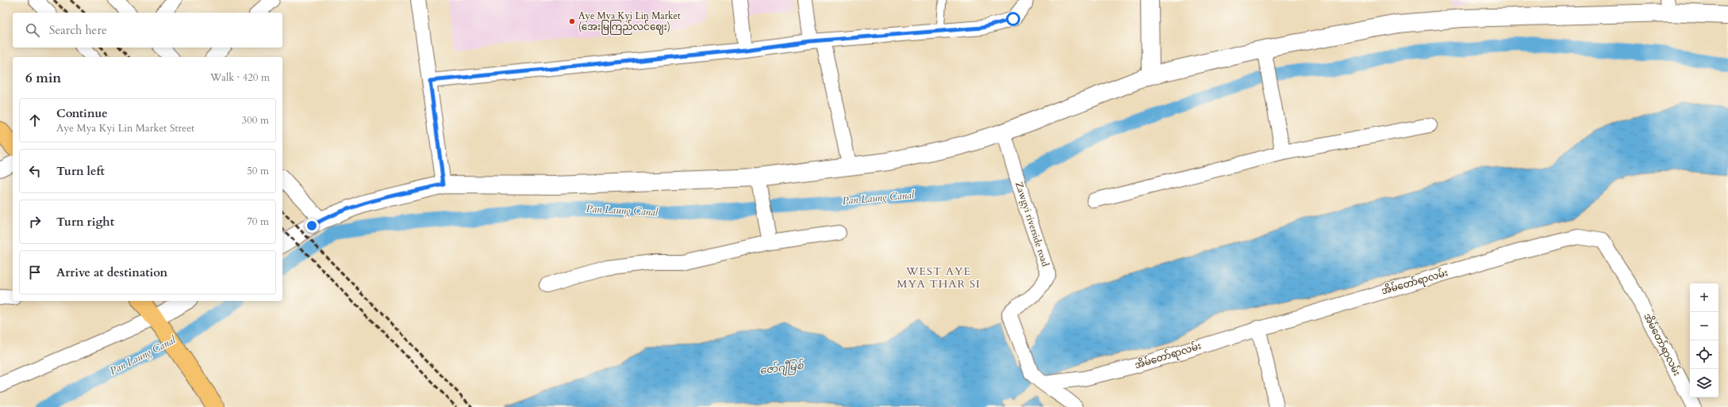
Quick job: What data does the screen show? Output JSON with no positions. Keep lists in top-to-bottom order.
{
  "streets": {
    "street": ["Zawgyi riverside road", "အိမ်တော်ရာလမ်း"]
  },
  "crossings": [
    ["Zawgyi riverside road", "အိမ်တော်ရာလမ်း"]
  ],
  "districts": ["WEST AYE MYA THAR SI"],
  "water": ["Pan Laung Canal", "ဇော်ဂျီမြစ်"],
  "places": ["Aye Mya Kyi Lin Market (အေးမြကြည်လင်ဈေး)"],
  "page": {
    "search": "Search here",
    "heading": ["6 min", "Walk · 420 m"],
    "list": [
      ["Continue", "Aye Mya Kyi Lin Market Street", "300 m"],
      ["Turn left", "50 m"],
      ["Turn right", "70 m"],
      "Arrive at destination"
    ],
    "map_buttons": ["+", "−"]
  }
}
